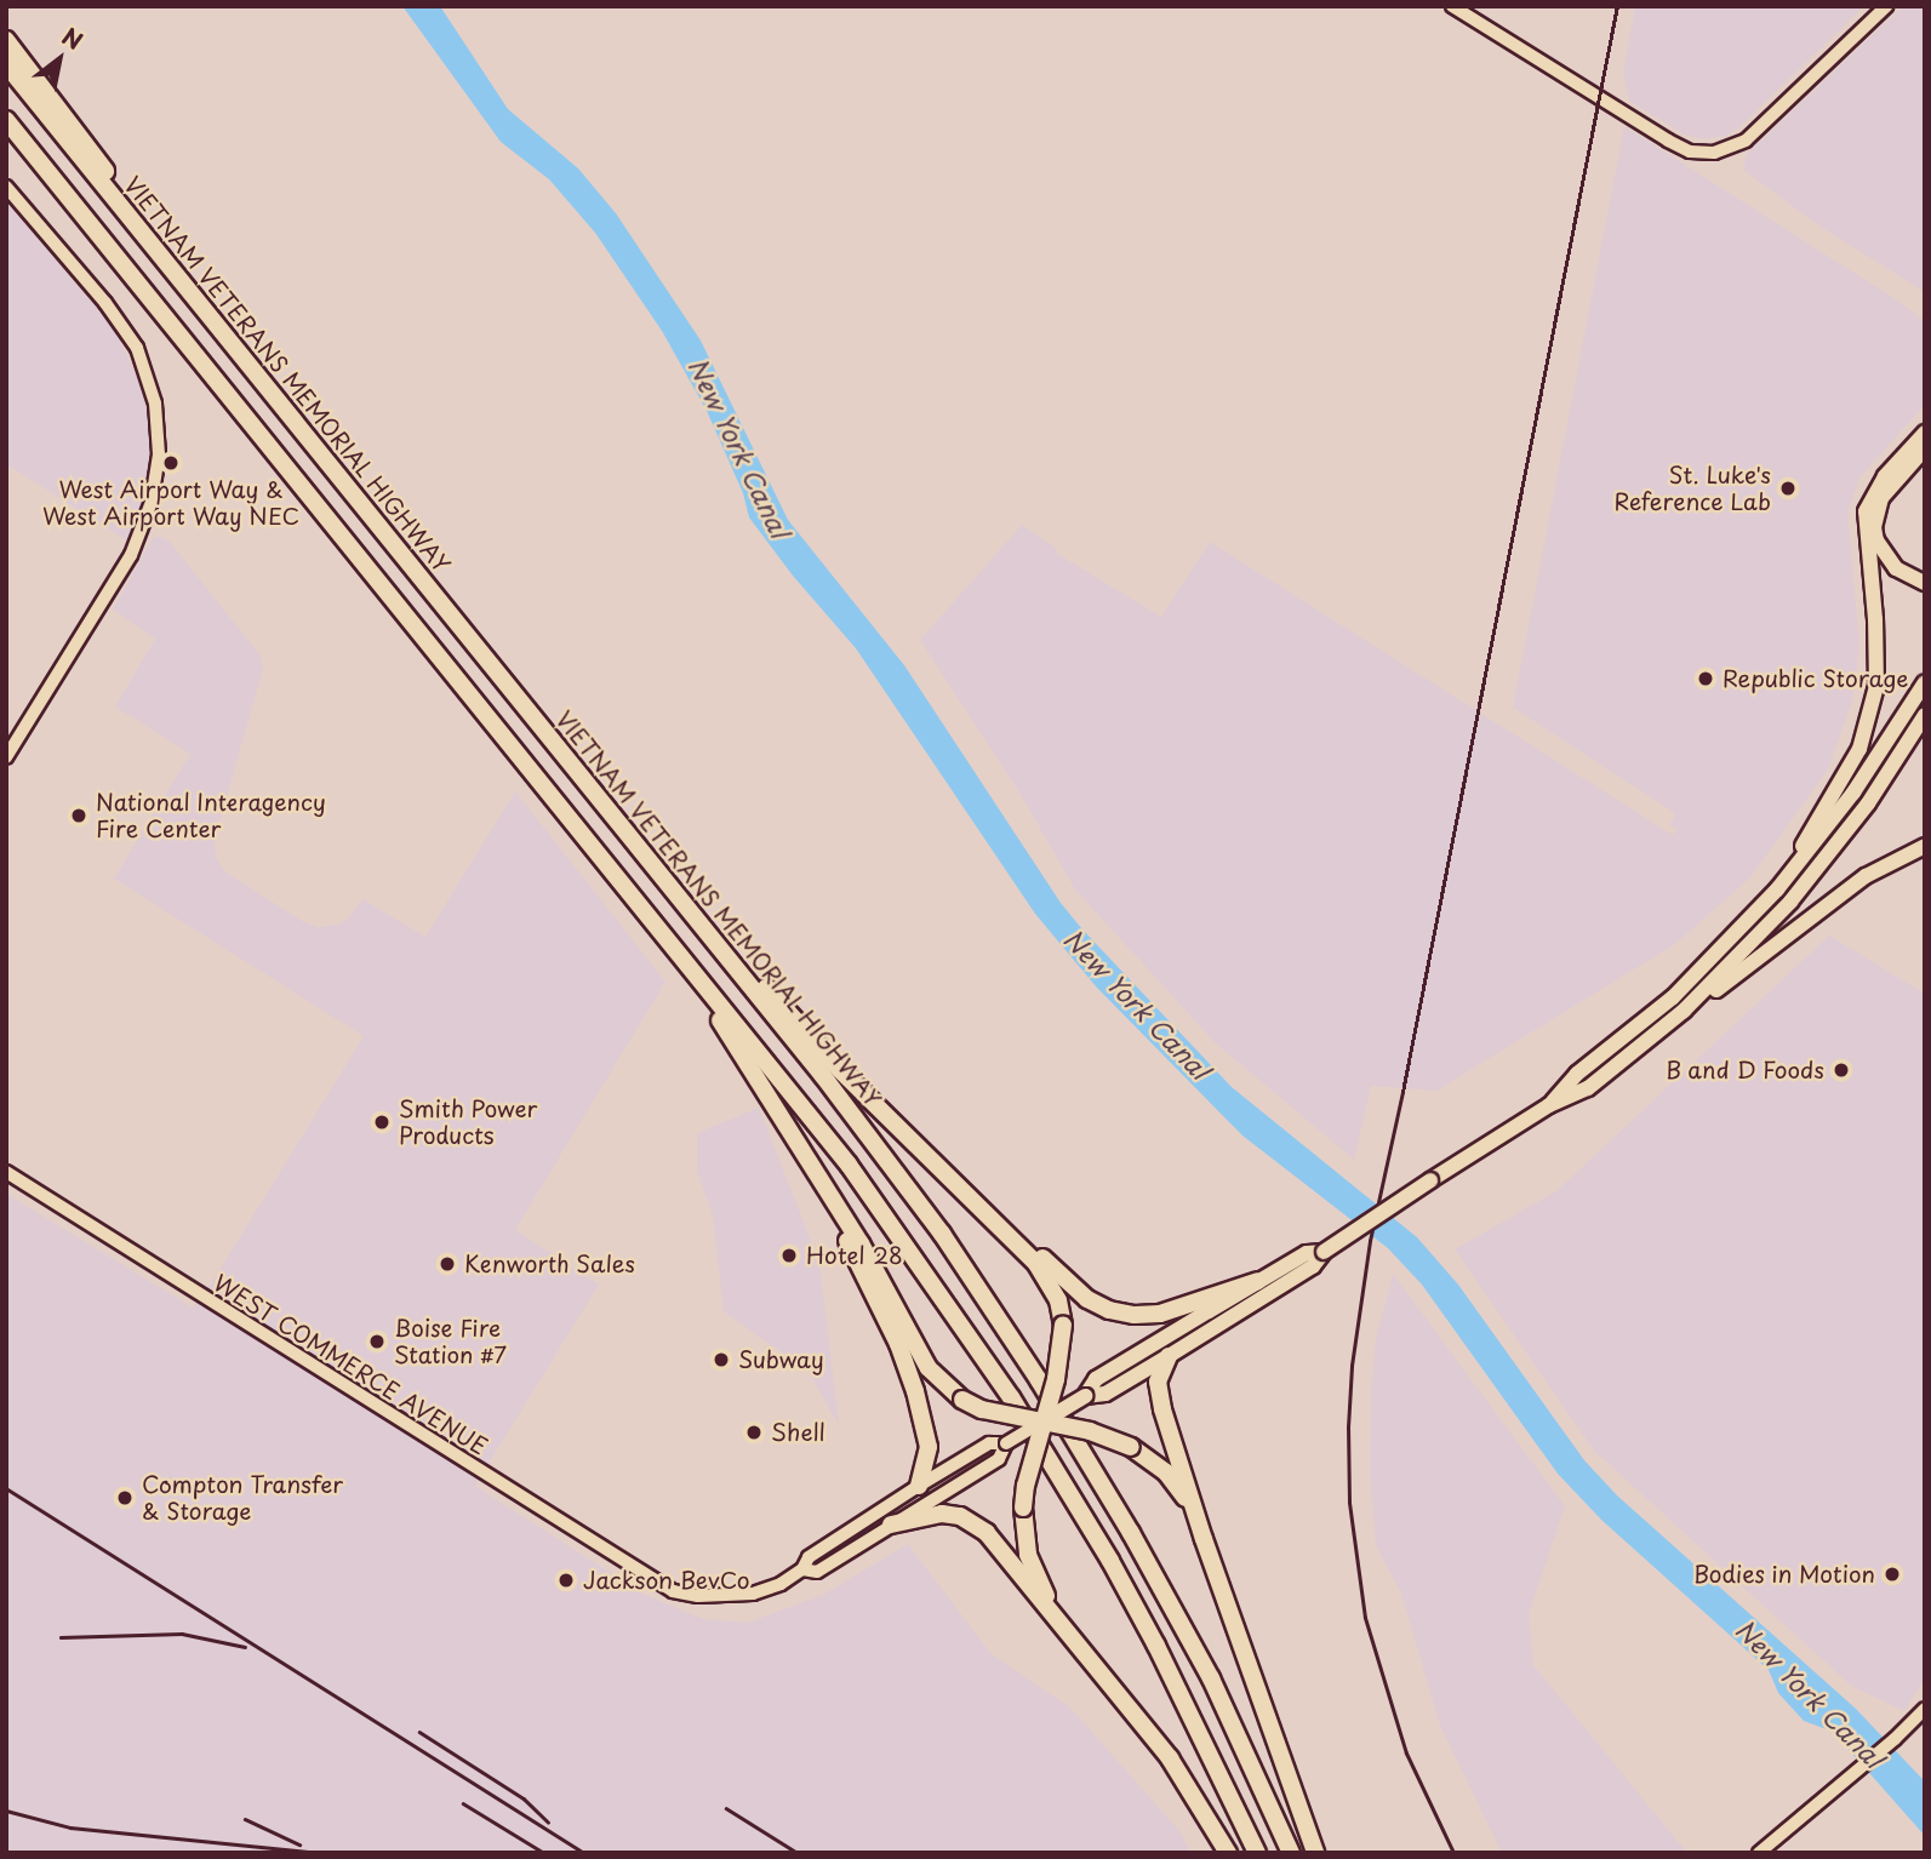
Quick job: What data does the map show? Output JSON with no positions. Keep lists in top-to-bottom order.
{
  "streets": {
    "highway": ["VIETNAM VETERANS MEMORIAL HIGHWAY"],
    "street": ["WEST COMMERCE AVENUE"]
  },
  "water": ["New York Canal"],
  "places": [
    "West Airport Way & West Airport Way NEC",
    "St. Luke's Reference Lab",
    "Republic Storage",
    "National Interagency Fire Center",
    "B and D Foods",
    "Smith Power Products",
    "Hotel 28",
    "Kenworth Sales",
    "Boise Fire Station #7",
    "Subway",
    "Shell",
    "Compton Transfer & Storage",
    "Bodies in Motion",
    "Jackson BevCo"
  ],
  "north": "top right"
}
